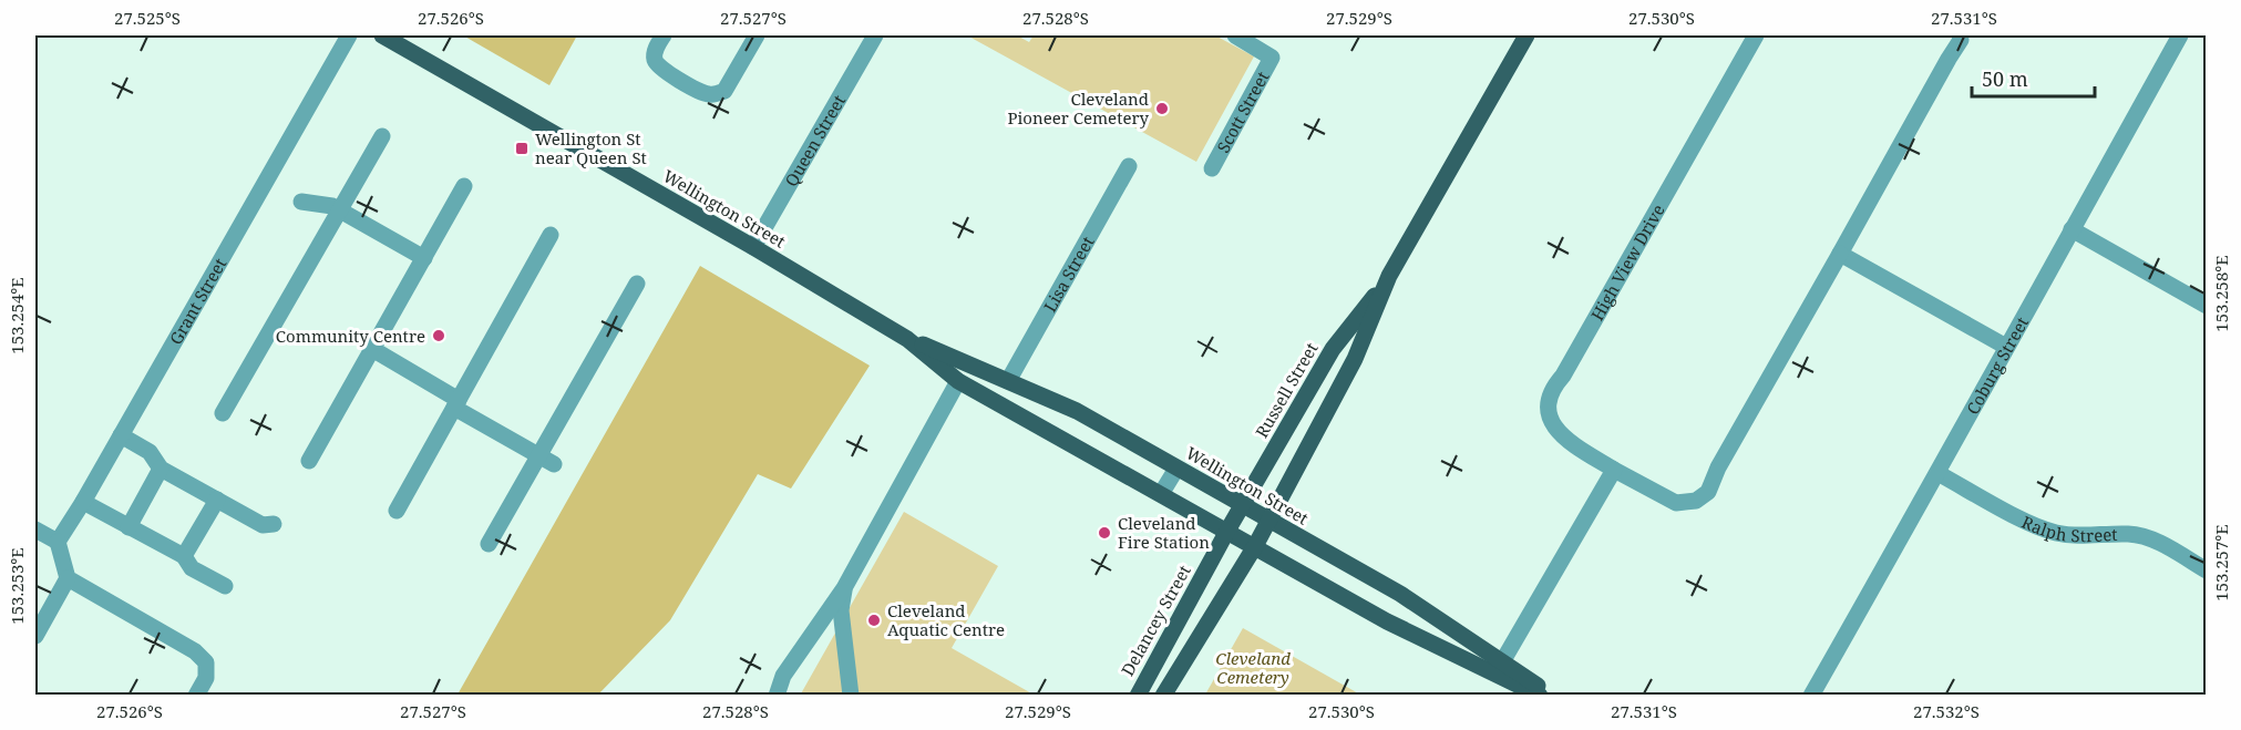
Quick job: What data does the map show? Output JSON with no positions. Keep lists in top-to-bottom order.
{
  "streets": {
    "main road": ["Wellington Street", "Russell Street", "Delancey Street"],
    "street": [
      "Scott Street",
      "Queen Street",
      "High View Drive",
      "Lisa Street",
      "Grant Street",
      "Coburg Street",
      "Ralph Street"
    ]
  },
  "crossings": [
    ["Queen Street", "Wellington Street"],
    ["Wellington Street", "Lisa Street"],
    ["Wellington Street", "Russell Street"],
    ["Wellington Street", "Delancey Street"],
    ["Coburg Street", "Ralph Street"],
    ["Russell Street", "Delancey Street"]
  ],
  "parks": ["Cleveland Cemetery"],
  "places": {
    "other": [
      "Cleveland Pioneer Cemetery",
      "Community Centre",
      "Cleveland Fire Station",
      "Cleveland Aquatic Centre"
    ],
    "transit": ["Wellington St near Queen St"]
  },
  "scale_bar": "50 m",
  "coordinates": [
    "27.525°S",
    "27.526°S",
    "27.527°S",
    "27.528°S",
    "27.529°S",
    "27.530°S",
    "27.531°S",
    "153.258°E",
    "153.254°E",
    "153.257°E",
    "153.253°E",
    "27.532°S"
  ]
}
